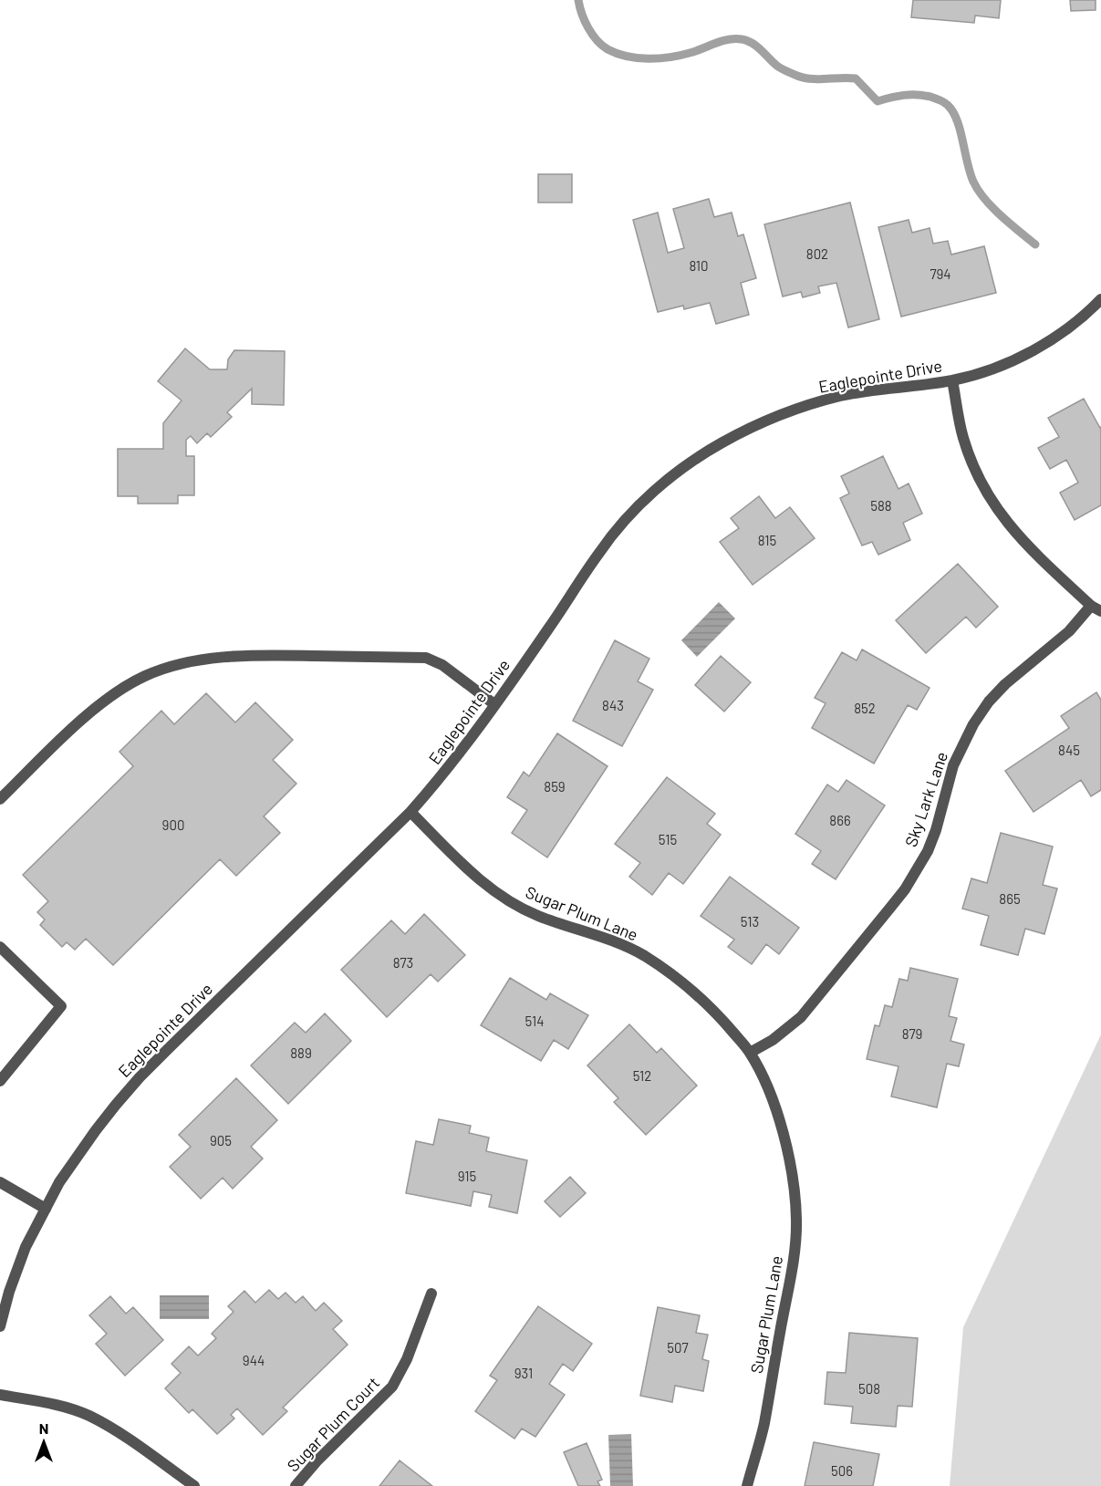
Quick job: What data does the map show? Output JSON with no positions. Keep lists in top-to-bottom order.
{
  "streets": {
    "street": [
      "Eaglepointe Drive",
      "Sky Lark Lane",
      "Sugar Plum Lane",
      "Sugar Plum Court"
    ]
  },
  "crossings": [
    ["Eaglepointe Drive", "Sugar Plum Lane"],
    ["Sky Lark Lane", "Sugar Plum Lane"]
  ],
  "house_numbers": [
    "802",
    "810",
    "794",
    "588",
    "815",
    "843",
    "852",
    "845",
    "859",
    "866",
    "900",
    "515",
    "865",
    "513",
    "873",
    "514",
    "879",
    "889",
    "512",
    "905",
    "915",
    "507",
    "944",
    "931",
    "508",
    "506"
  ],
  "north": "top"
}
